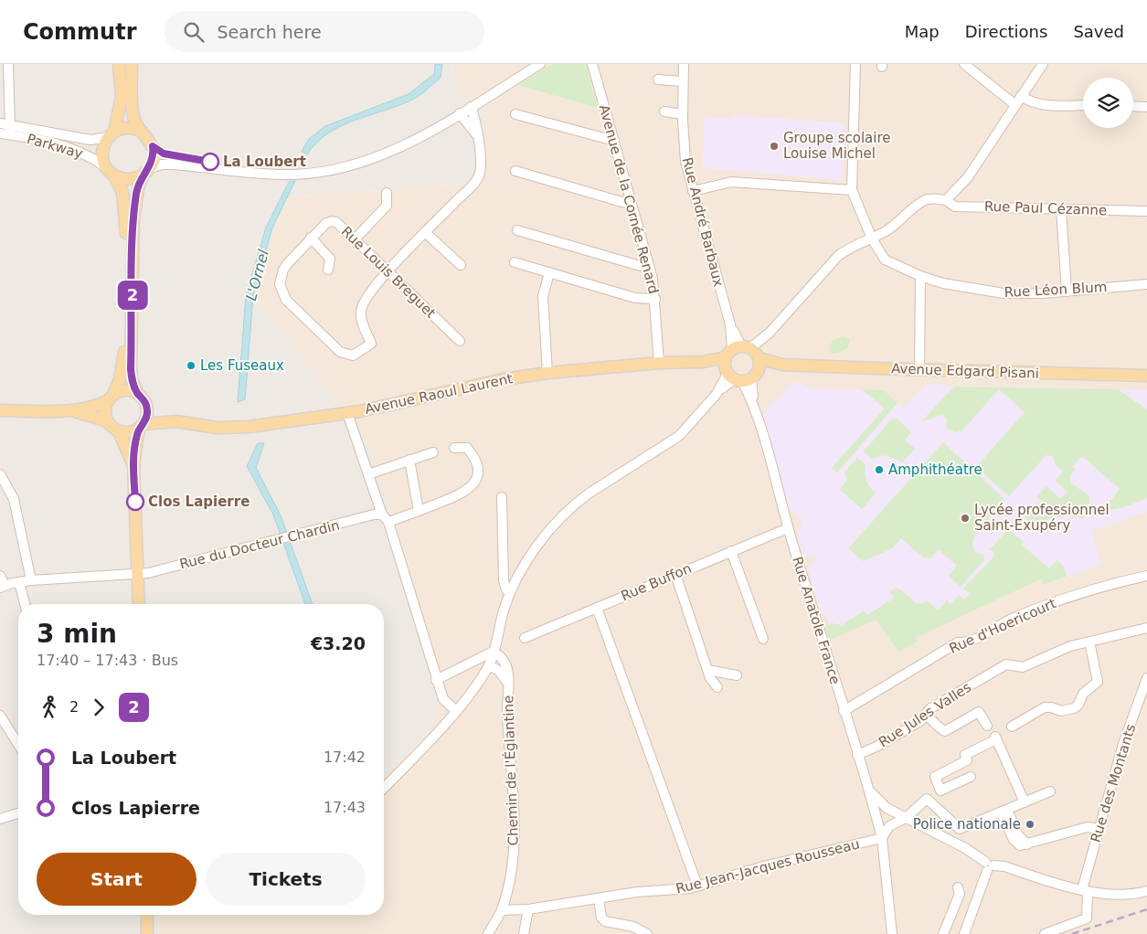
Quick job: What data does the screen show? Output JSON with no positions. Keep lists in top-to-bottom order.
{
  "streets": {
    "main road": ["Avenue Edgard Pisani", "Avenue Raoul Laurent"],
    "street": [
      "Parkway",
      "Avenue de la Cornée Renard",
      "Rue Paul Cézanne",
      "Rue André Barbaux",
      "Rue Louis Breguet",
      "Rue Léon Blum",
      "Rue du Docteur Chardin",
      "Rue Buffon",
      "Rue Anatole France",
      "Rue d'Hoericourt",
      "Rue Jules Valles",
      "Chemin de l'Églantine",
      "Rue des Montants",
      "Rue Jean-Jacques Rousseau"
    ]
  },
  "crossings": [
    ["Avenue de la Cornée Renard", "Avenue Raoul Laurent"],
    ["Rue Paul Cézanne", "Rue André Barbaux"],
    ["Rue Paul Cézanne", "Rue Léon Blum"],
    ["Rue Paul Cézanne", "Avenue Edgard Pisani"],
    ["Rue Paul Cézanne", "Avenue Raoul Laurent"],
    ["Rue Paul Cézanne", "Rue Anatole France"],
    ["Rue Paul Cézanne", "Chemin de l'Églantine"],
    ["Rue André Barbaux", "Avenue Edgard Pisani"],
    ["Rue André Barbaux", "Avenue Raoul Laurent"],
    ["Rue André Barbaux", "Rue Anatole France"],
    ["Avenue Edgard Pisani", "Avenue Raoul Laurent"],
    ["Avenue Edgard Pisani", "Rue Anatole France"],
    ["Avenue Raoul Laurent", "Rue Anatole France"],
    ["Rue Buffon", "Rue Anatole France"],
    ["Rue Anatole France", "Rue d'Hoericourt"],
    ["Rue Anatole France", "Rue Jules Valles"],
    ["Rue Anatole France", "Rue Jean-Jacques Rousseau"],
    ["Chemin de l'Églantine", "Rue Jean-Jacques Rousseau"]
  ],
  "water": ["L'Ornel"],
  "places": [
    "Groupe scolaire Louise Michel",
    "La Loubert",
    "Les Fuseaux",
    "Amphithéatre",
    "Clos Lapierre",
    "Lycée professionnel Saint-Exupéry",
    "Police nationale"
  ],
  "lines": ["bus line 2"],
  "page": {
    "header": "Commutr",
    "search": "Search here",
    "nav": ["Map", "Directions", "Saved"],
    "on_map": "2",
    "heading": ["3 min", "17:40 – 17:43 · Bus", "€3.20"],
    "legs": ["2", "2"],
    "list": [
      {
        "name": "La Loubert",
        "value": "17:42"
      },
      {
        "name": "Clos Lapierre",
        "value": "17:43"
      }
    ],
    "buttons": ["Start", "Tickets"]
  }
}
